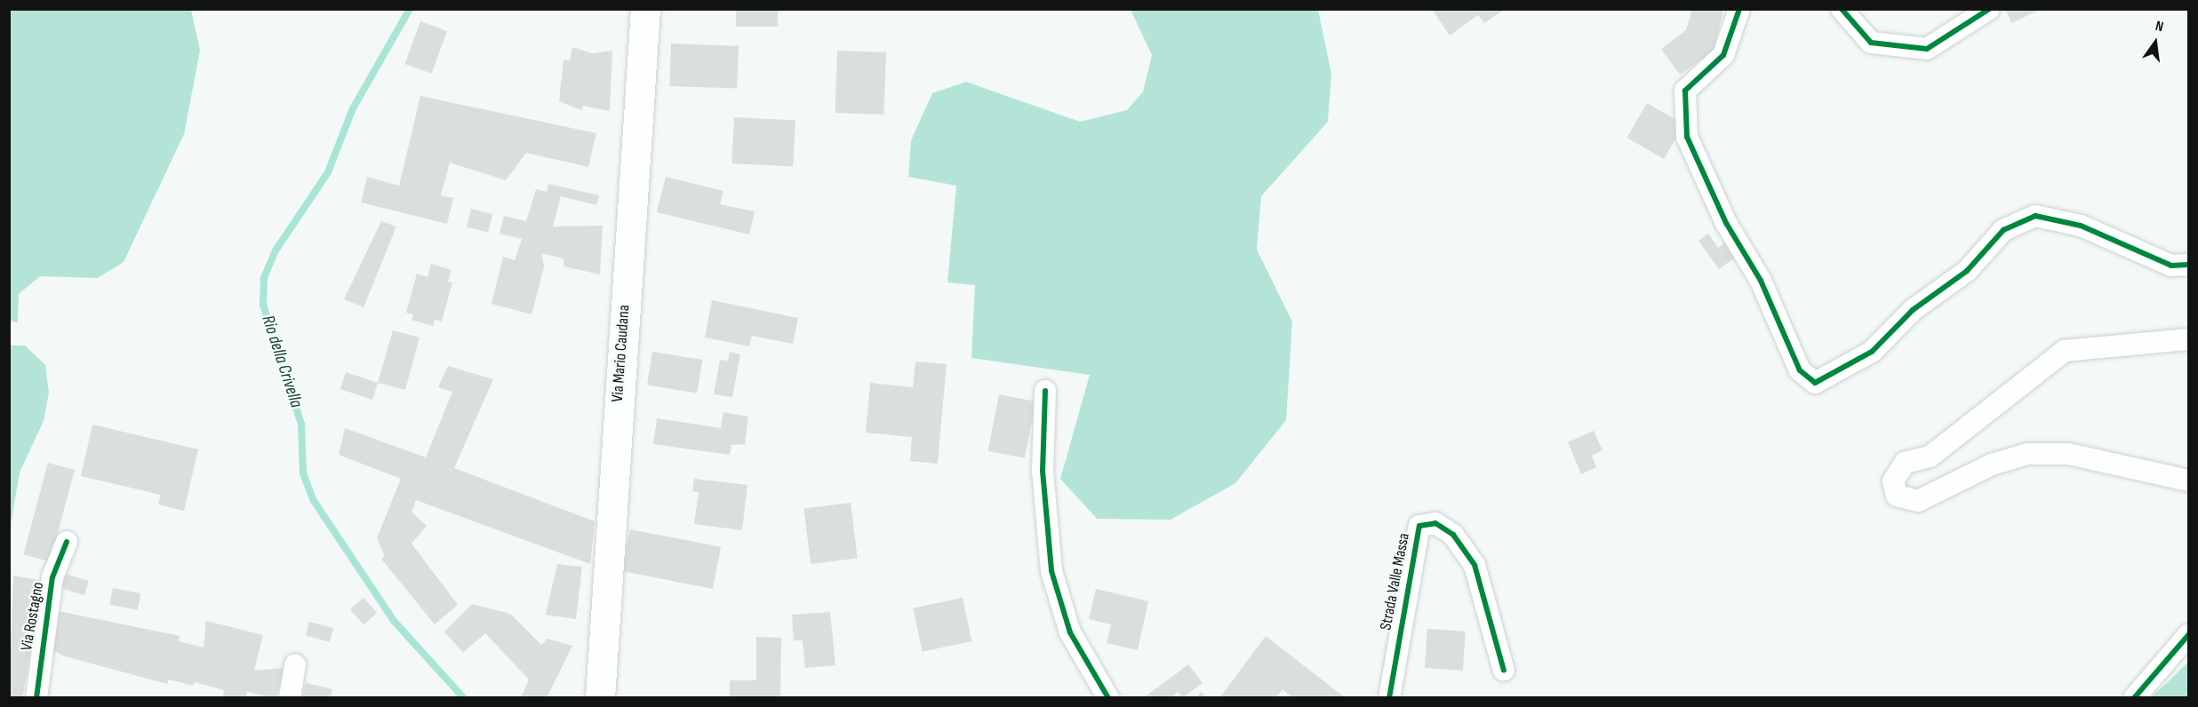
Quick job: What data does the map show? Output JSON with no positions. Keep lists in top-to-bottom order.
{
  "streets": {
    "main road": ["Via Mario Caudana"],
    "street": ["Strada Valle Massa", "Via Rostagno"]
  },
  "water": ["Rio della Crivella"],
  "north": "top"
}
